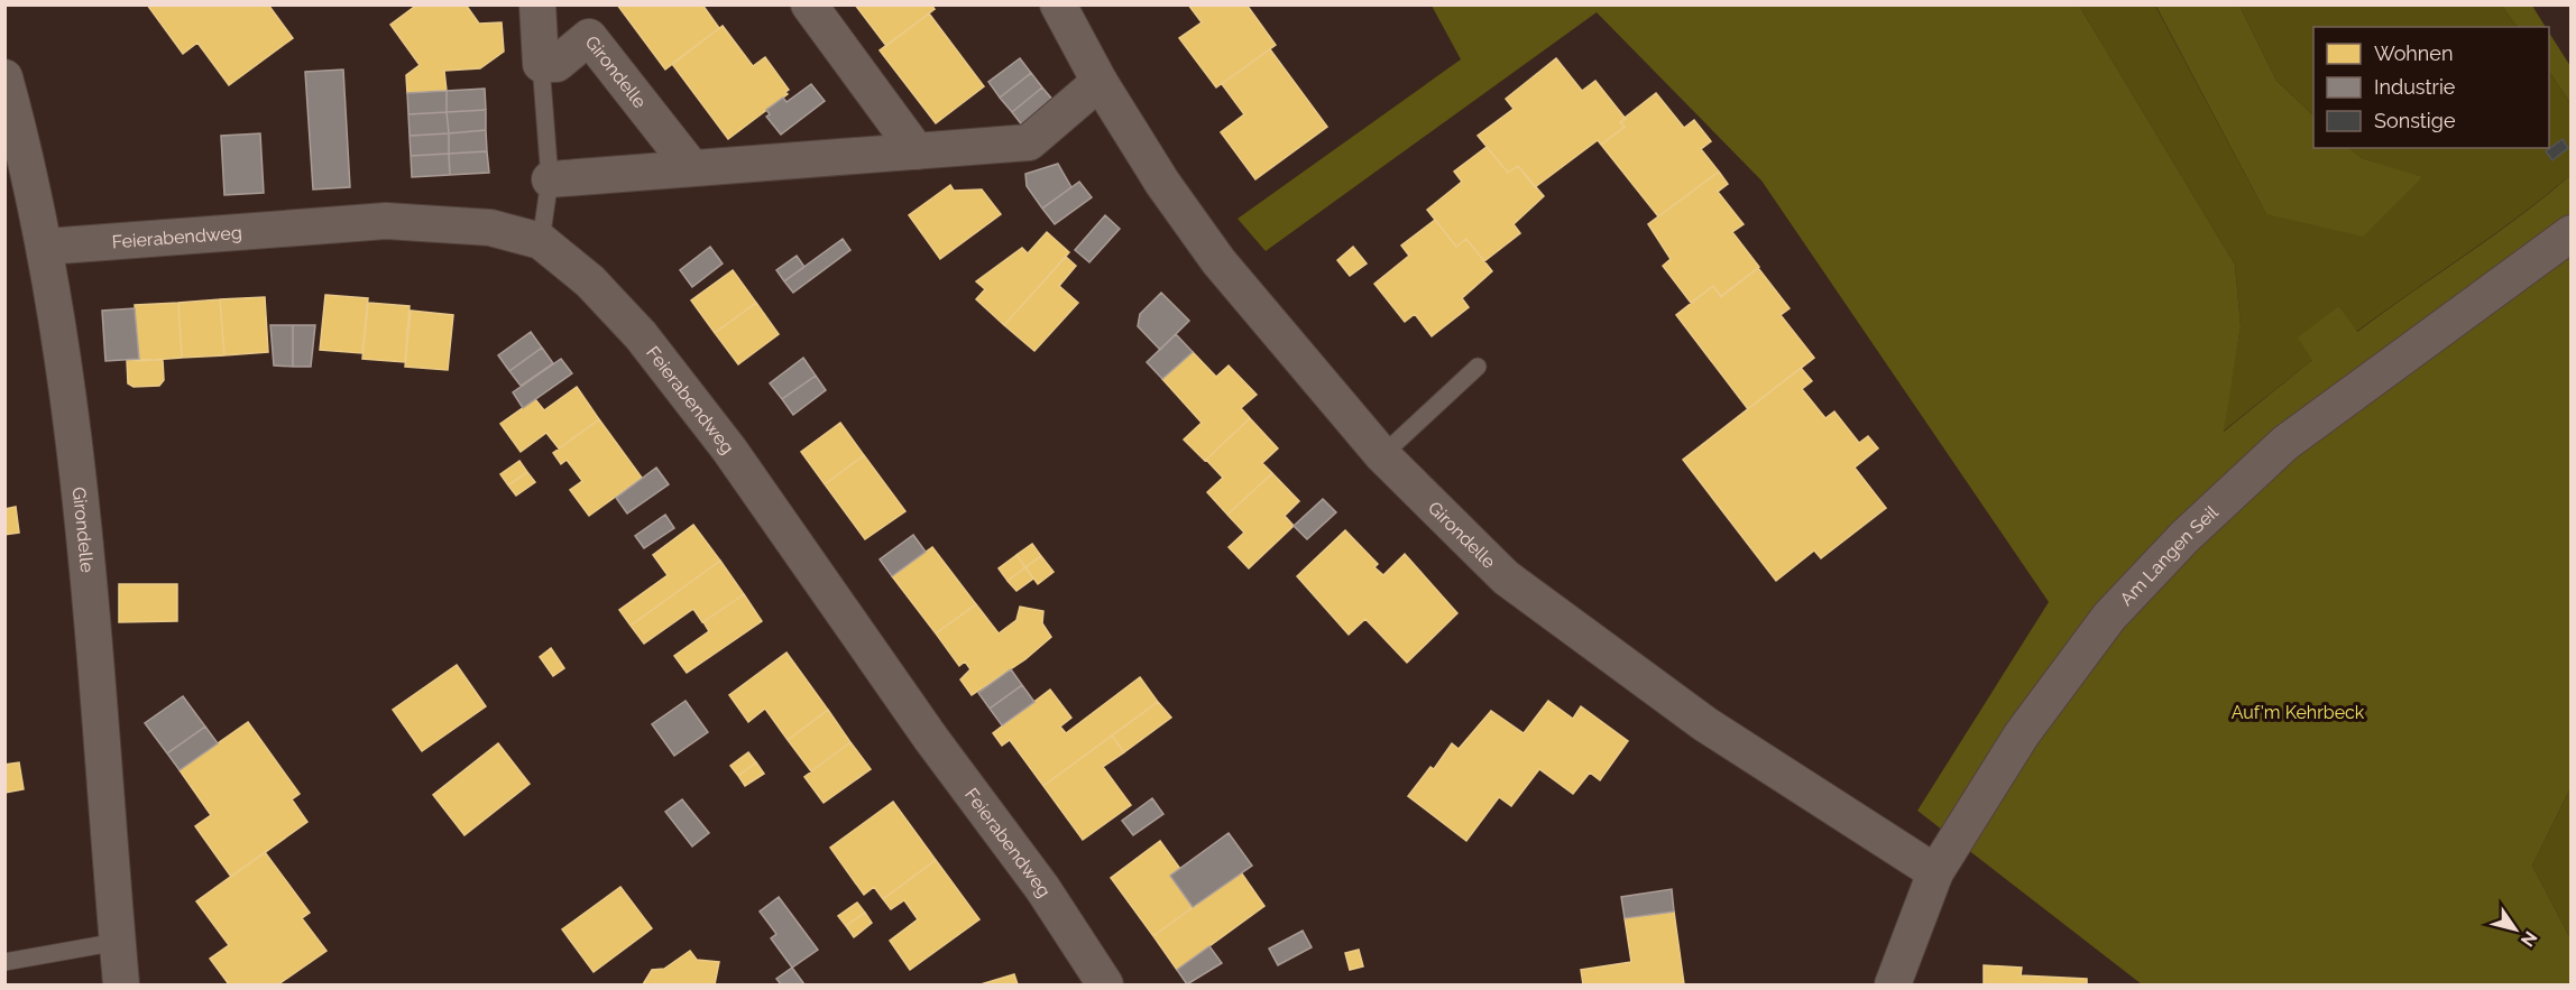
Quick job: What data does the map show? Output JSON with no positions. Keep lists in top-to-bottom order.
{
  "streets": {
    "street": ["Girondelle", "Feierabendweg", "Am Langen Seil"]
  },
  "crossings": [
    ["Girondelle", "Feierabendweg"],
    ["Girondelle", "Am Langen Seil"]
  ],
  "parks": ["Auf'm Kehrbeck"],
  "legend": ["Wohnen", "Industrie", "Sonstige"],
  "north": "bottom right"
}
